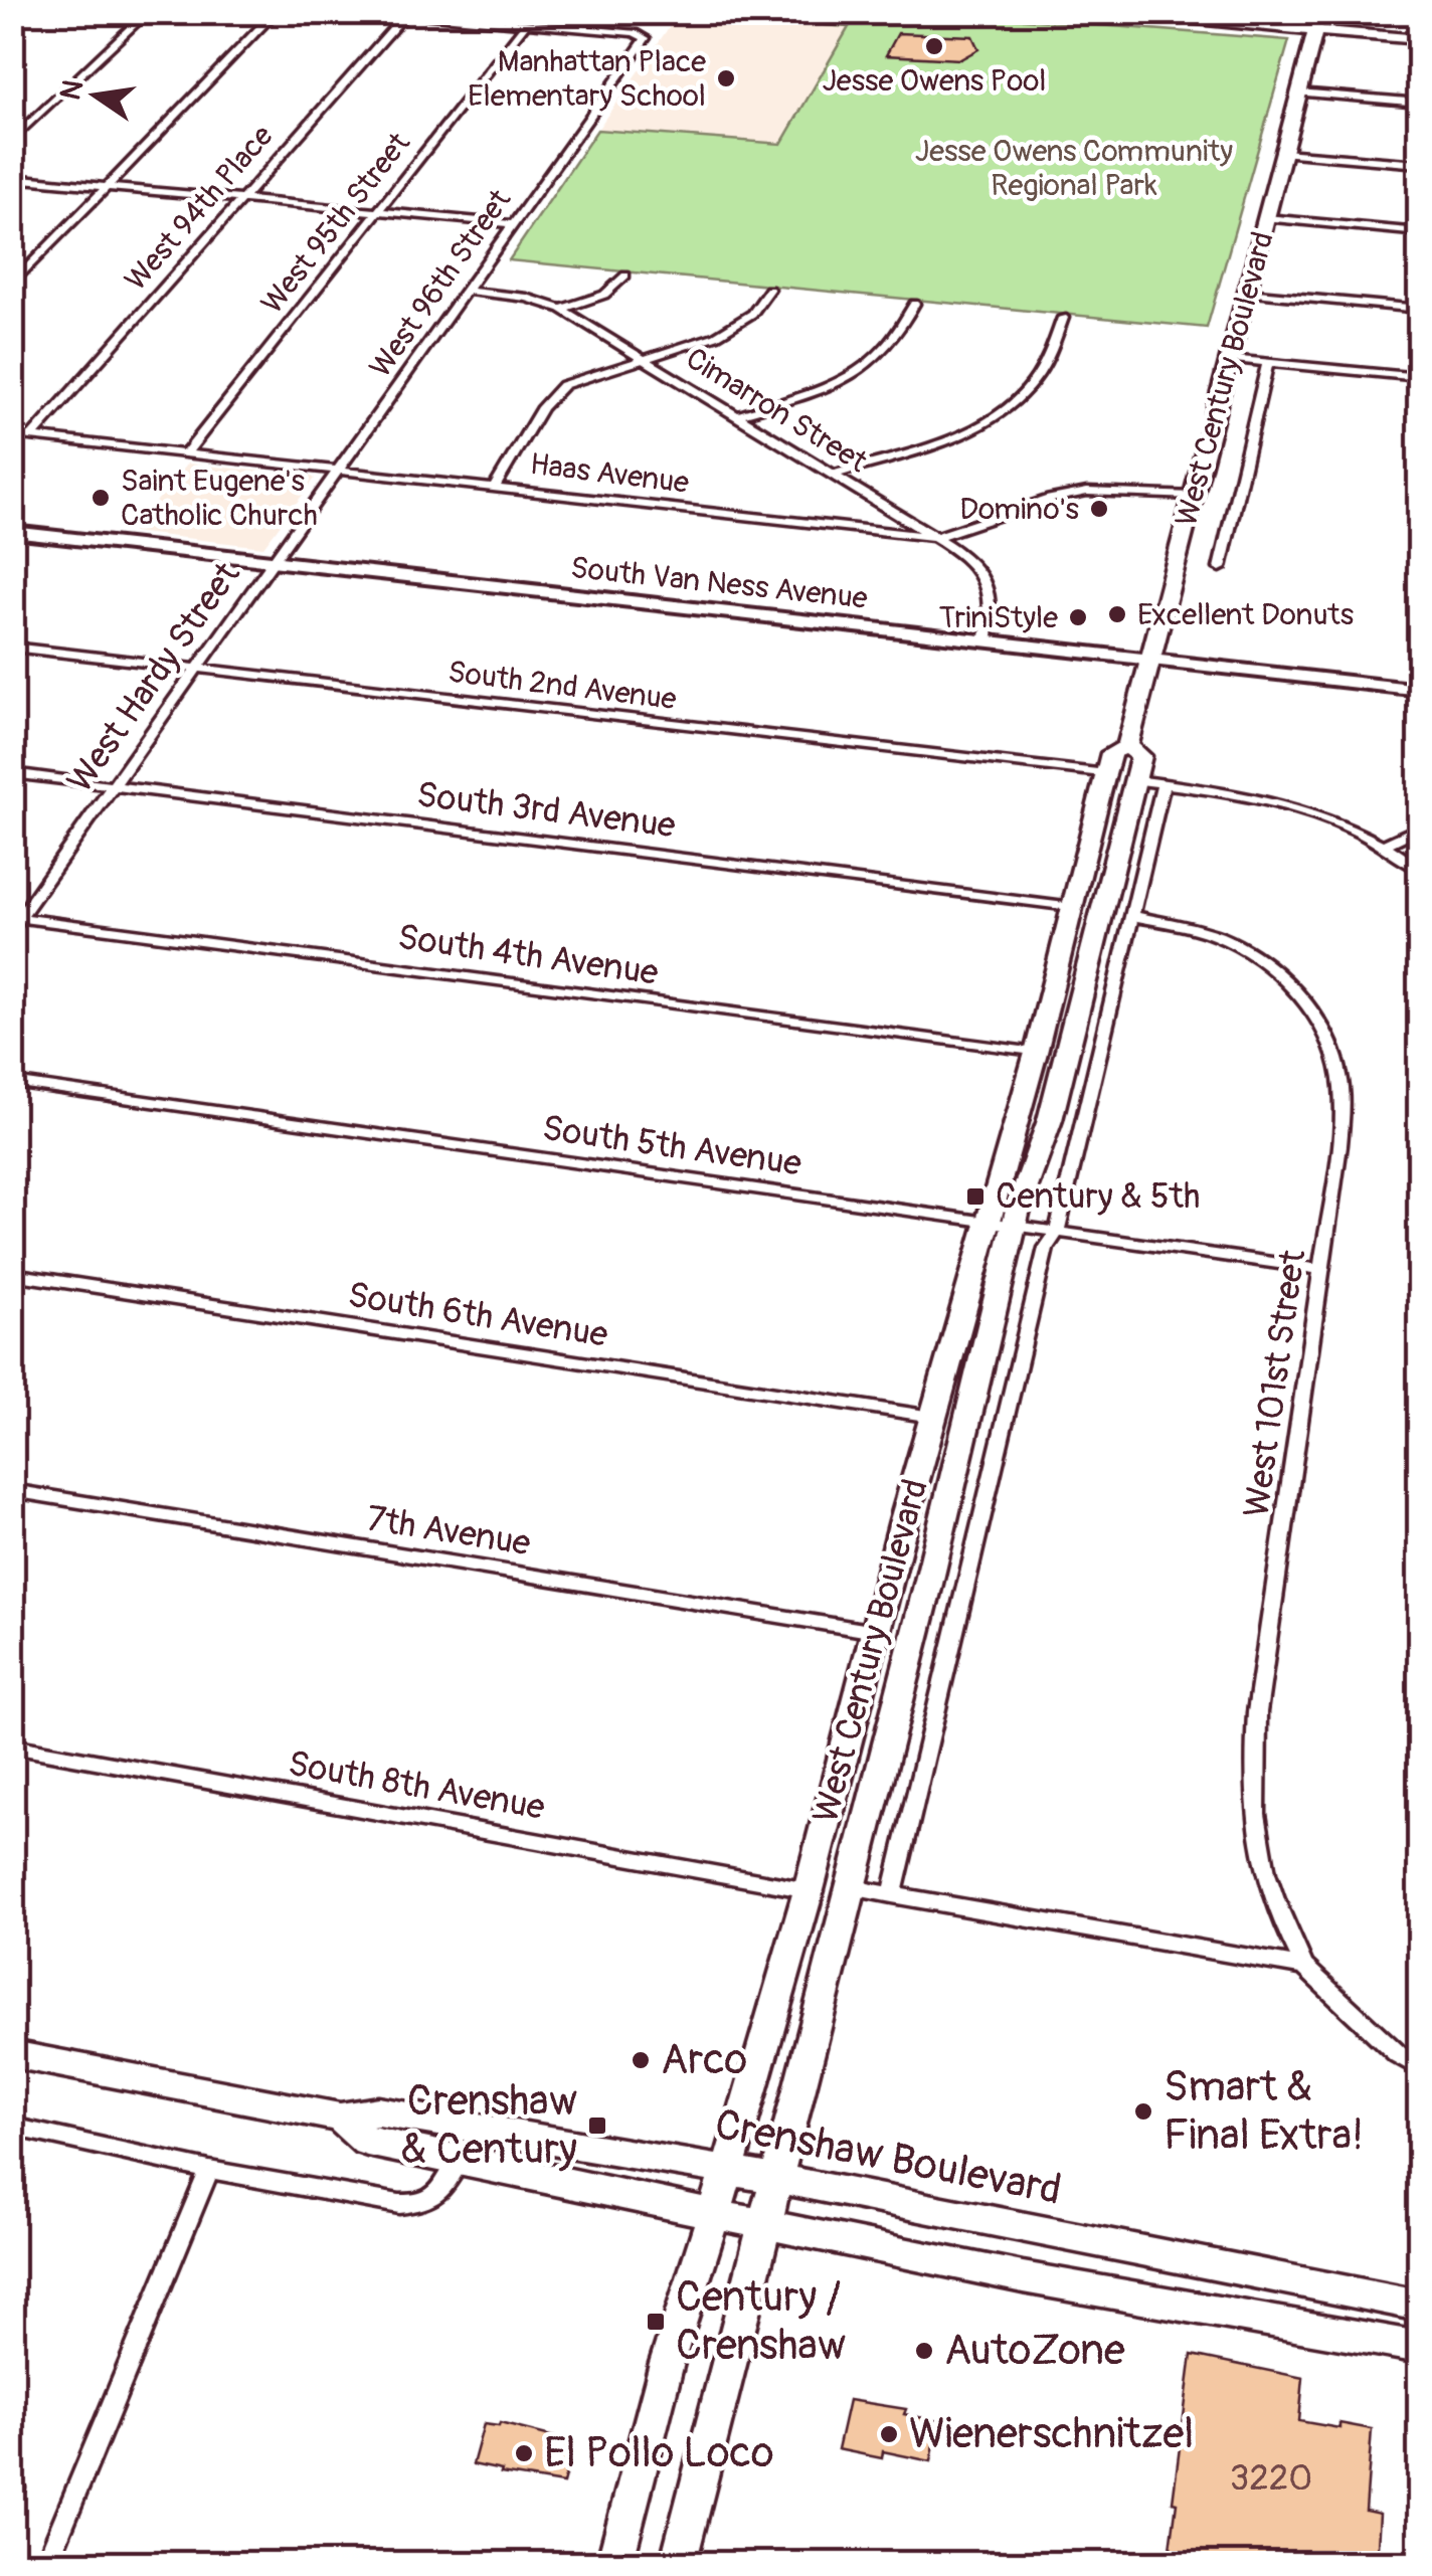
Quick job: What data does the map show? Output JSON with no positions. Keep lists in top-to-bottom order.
{
  "streets": {
    "main road": ["West Century Boulevard", "Crenshaw Boulevard"],
    "street": [
      "West 94th Place",
      "West 95th Street",
      "West 96th Street",
      "Cimarron Street",
      "Haas Avenue",
      "South Van Ness Avenue",
      "West Hardy Street",
      "South 2nd Avenue",
      "South 3rd Avenue",
      "South 4th Avenue",
      "South 5th Avenue",
      "South 6th Avenue",
      "West 101st Street",
      "7th Avenue",
      "South 8th Avenue"
    ]
  },
  "crossings": [
    ["West 94th Place", "Haas Avenue"],
    ["West 95th Street", "West 96th Street"],
    ["West 95th Street", "Haas Avenue"],
    ["West 96th Street", "Cimarron Street"],
    ["West 96th Street", "Haas Avenue"],
    ["West 96th Street", "South Van Ness Avenue"],
    ["West 96th Street", "West Hardy Street"],
    ["West Century Boulevard", "Haas Avenue"],
    ["West Century Boulevard", "South Van Ness Avenue"],
    ["West Century Boulevard", "South 2nd Avenue"],
    ["West Century Boulevard", "South 3rd Avenue"],
    ["West Century Boulevard", "South 4th Avenue"],
    ["West Century Boulevard", "South 5th Avenue"],
    ["West Century Boulevard", "South 6th Avenue"],
    ["West Century Boulevard", "West 101st Street"],
    ["West Century Boulevard", "7th Avenue"],
    ["West Century Boulevard", "South 8th Avenue"],
    ["West Century Boulevard", "Crenshaw Boulevard"],
    ["Cimarron Street", "Haas Avenue"],
    ["Cimarron Street", "South Van Ness Avenue"],
    ["South Van Ness Avenue", "West Hardy Street"],
    ["West Hardy Street", "South 2nd Avenue"],
    ["West Hardy Street", "South 3rd Avenue"],
    ["West Hardy Street", "South 4th Avenue"],
    ["South 5th Avenue", "West 101st Street"]
  ],
  "parks": ["Jesse Owens Community Regional Park"],
  "places": {
    "other": [
      "Jesse Owens Pool",
      "Manhattan Place Elementary School",
      "Saint Eugene's Catholic Church",
      "Domino's",
      "Excellent Donuts",
      "TriniStyle",
      "Arco",
      "Smart & Final Extra!",
      "AutoZone",
      "Wienerschnitzel",
      "El Pollo Loco"
    ],
    "transit": ["Century & 5th", "Crenshaw & Century", "Century / Crenshaw"]
  },
  "house_numbers": ["3220"],
  "north": "left"
}
